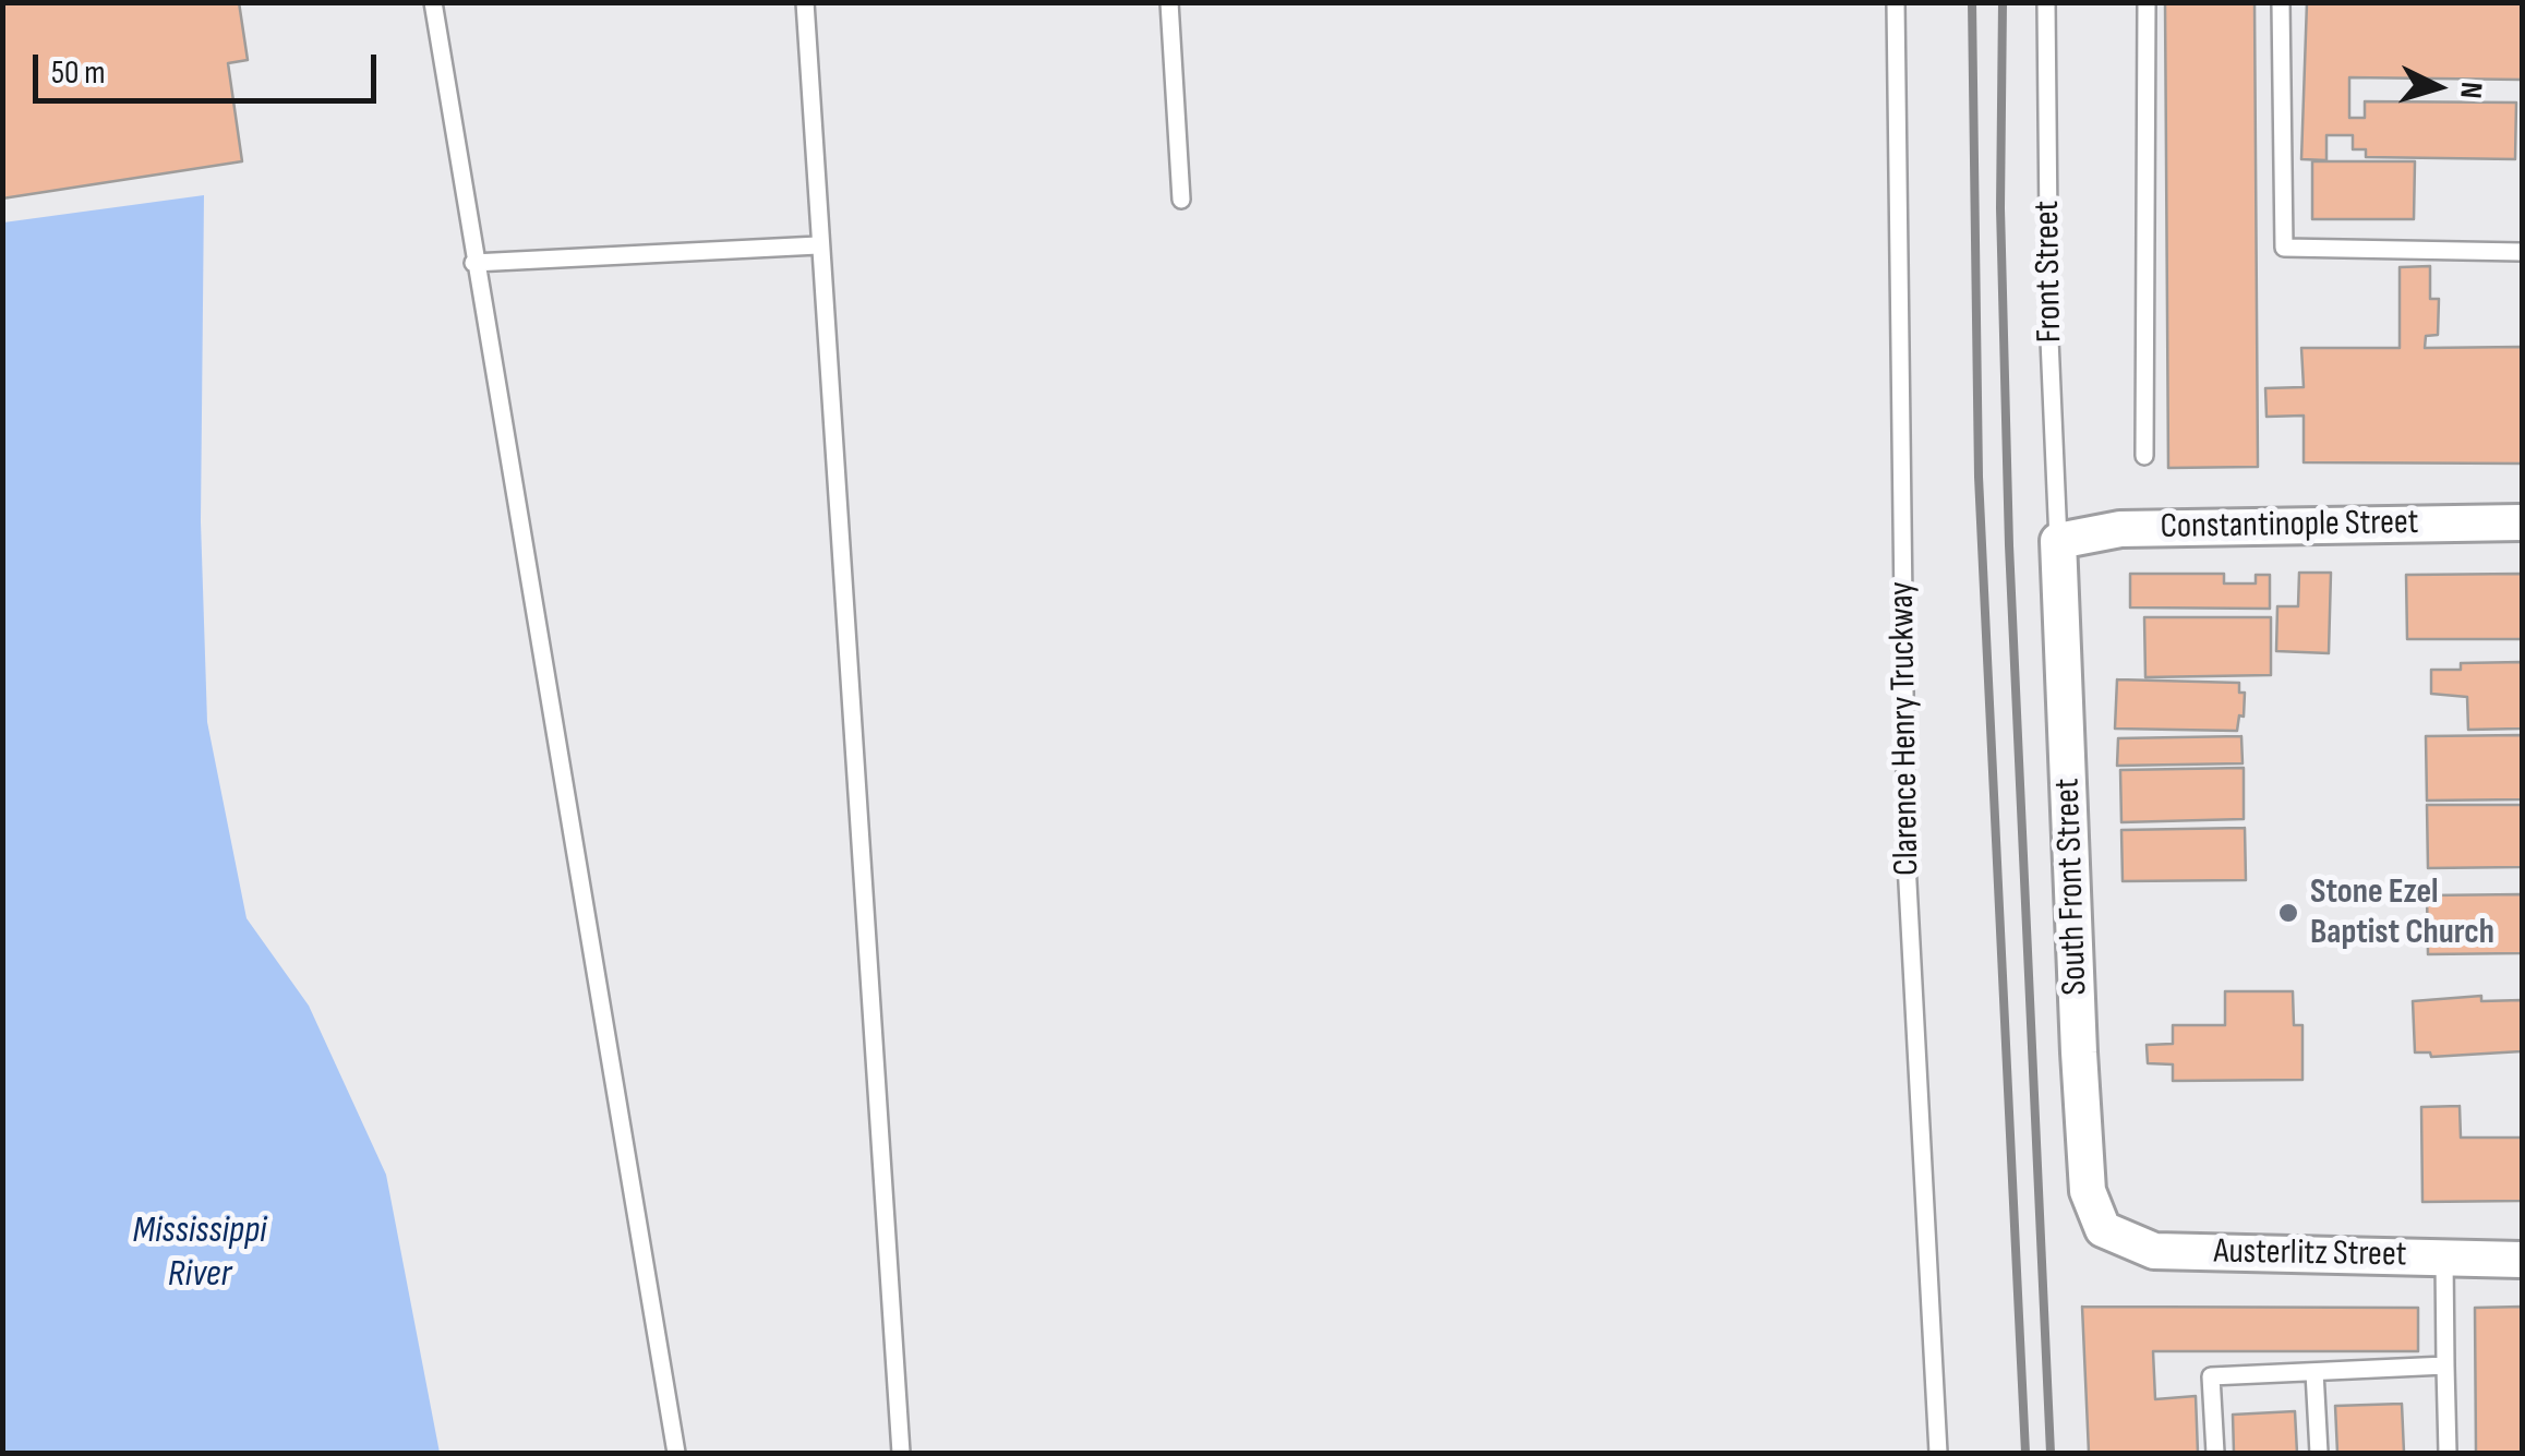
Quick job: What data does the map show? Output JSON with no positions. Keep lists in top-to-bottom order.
{
  "streets": {
    "street": ["Constantinople Street", "South Front Street", "Austerlitz Street"],
    "lane": ["Front Street", "Clarence Henry Truckway"]
  },
  "crossings": [
    ["Front Street", "Constantinople Street"],
    ["Front Street", "South Front Street"],
    ["Constantinople Street", "South Front Street"],
    ["South Front Street", "Austerlitz Street"]
  ],
  "water": ["Mississippi River"],
  "places": ["Stone Ezel Baptist Church"],
  "scale_bar": "50 m",
  "north": "right"
}
